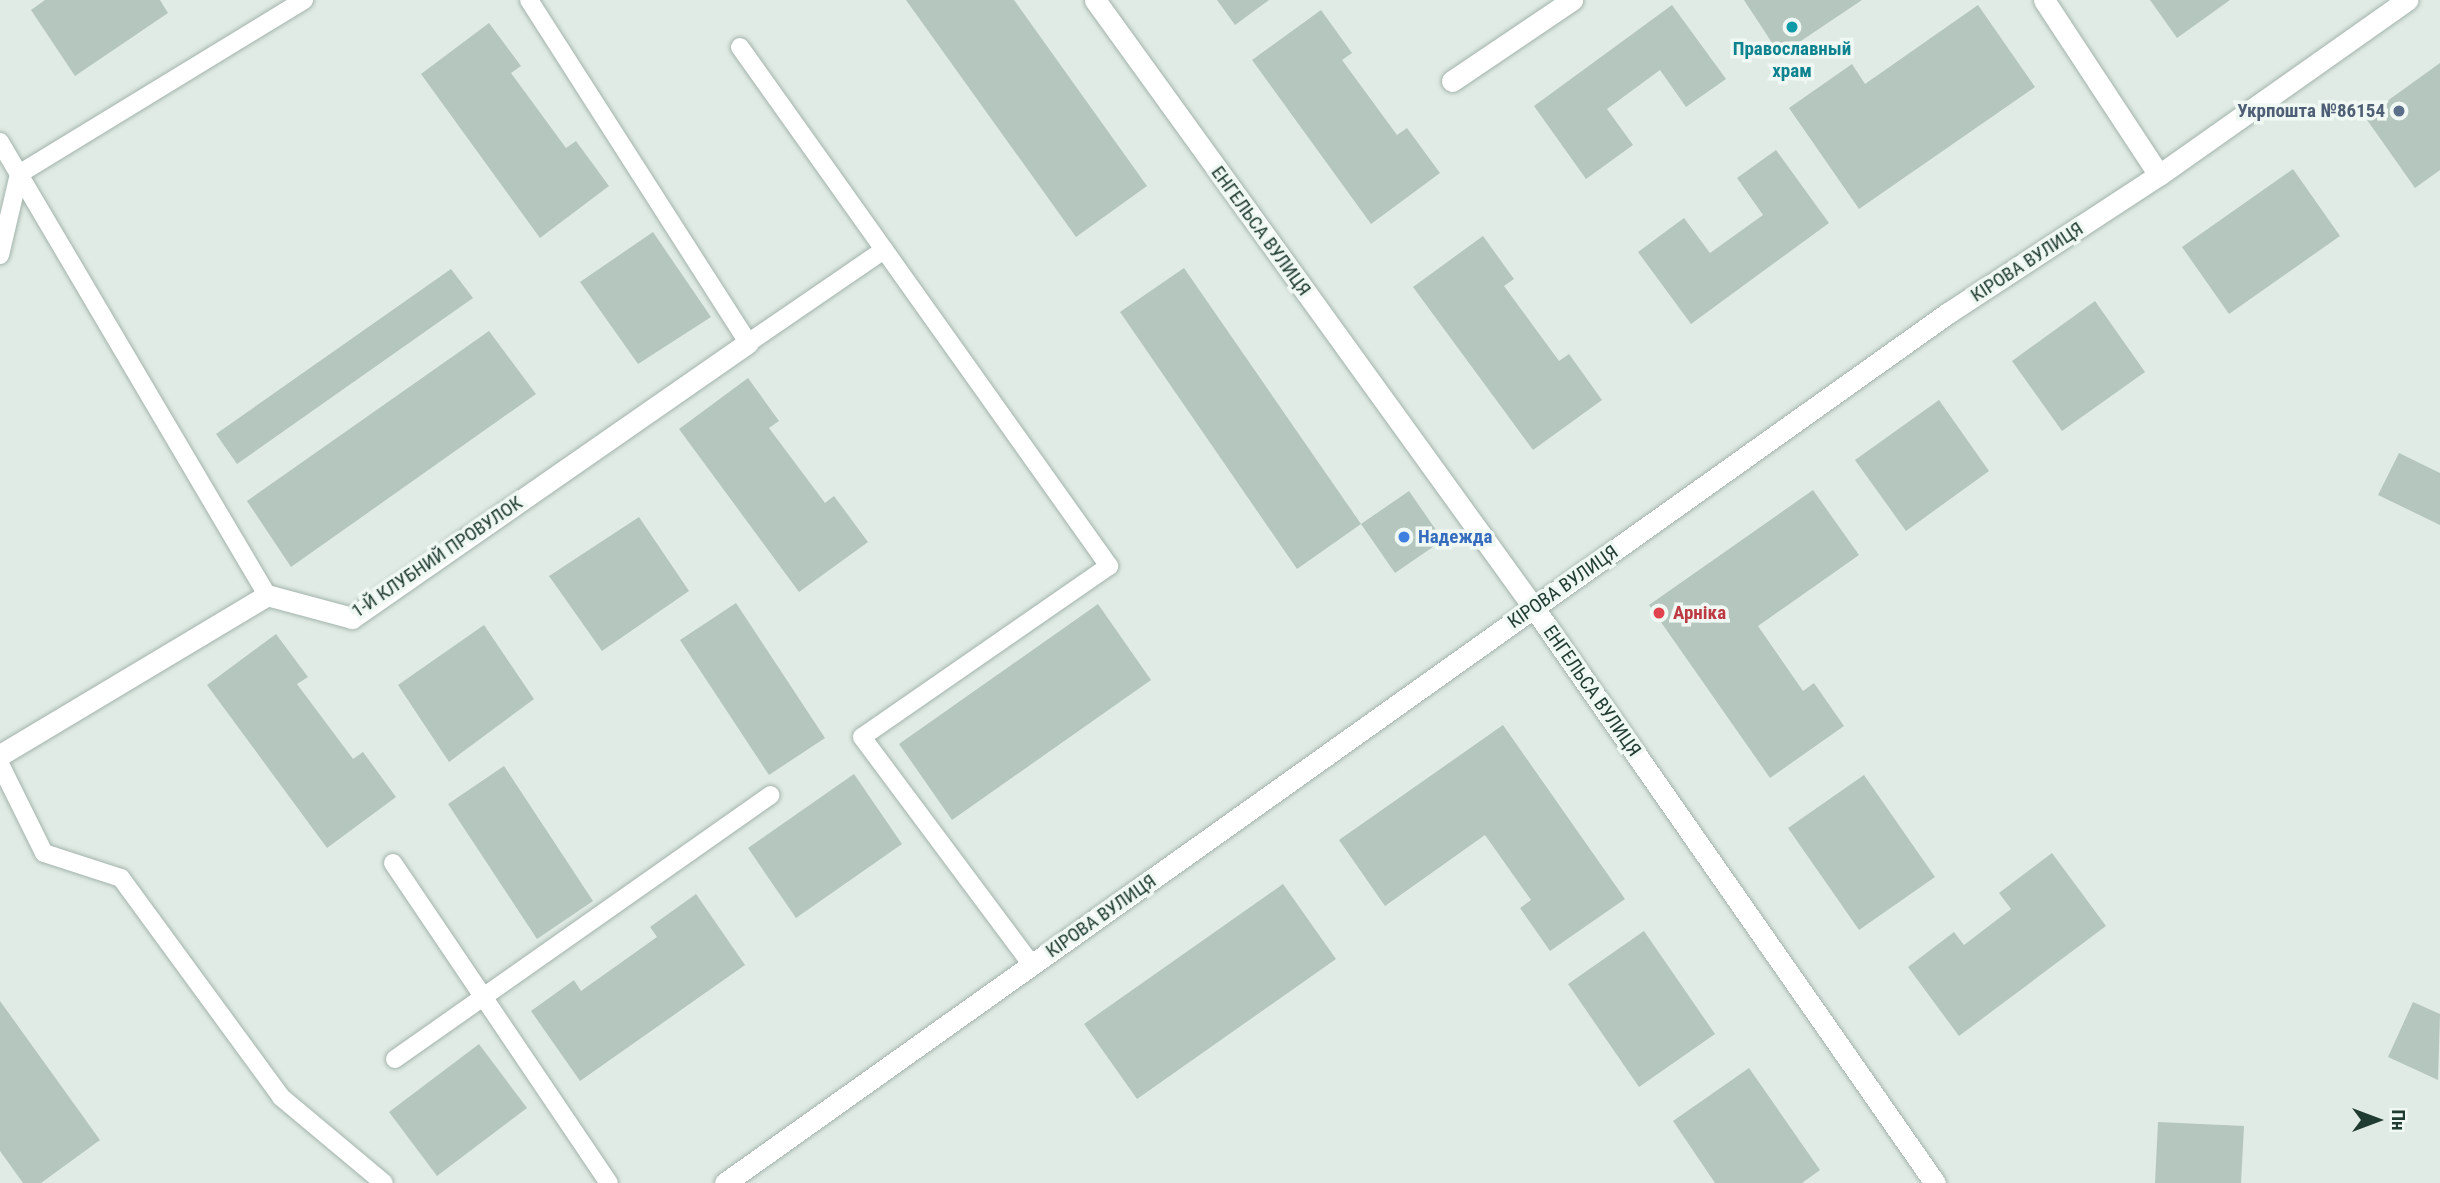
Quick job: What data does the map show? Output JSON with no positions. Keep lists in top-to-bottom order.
{
  "streets": {
    "street": ["ЕНГЕЛЬСА ВУЛИЦЯ", "КІРОВА ВУЛИЦЯ", "1-Й КЛУБНИЙ ПРОВУЛОК"]
  },
  "crossings": [
    ["ЕНГЕЛЬСА ВУЛИЦЯ", "КІРОВА ВУЛИЦЯ"]
  ],
  "places": [
    "Православный храм",
    "Укрпошта №86154",
    "Надежда",
    "Арніка"
  ],
  "north": "right"
}
